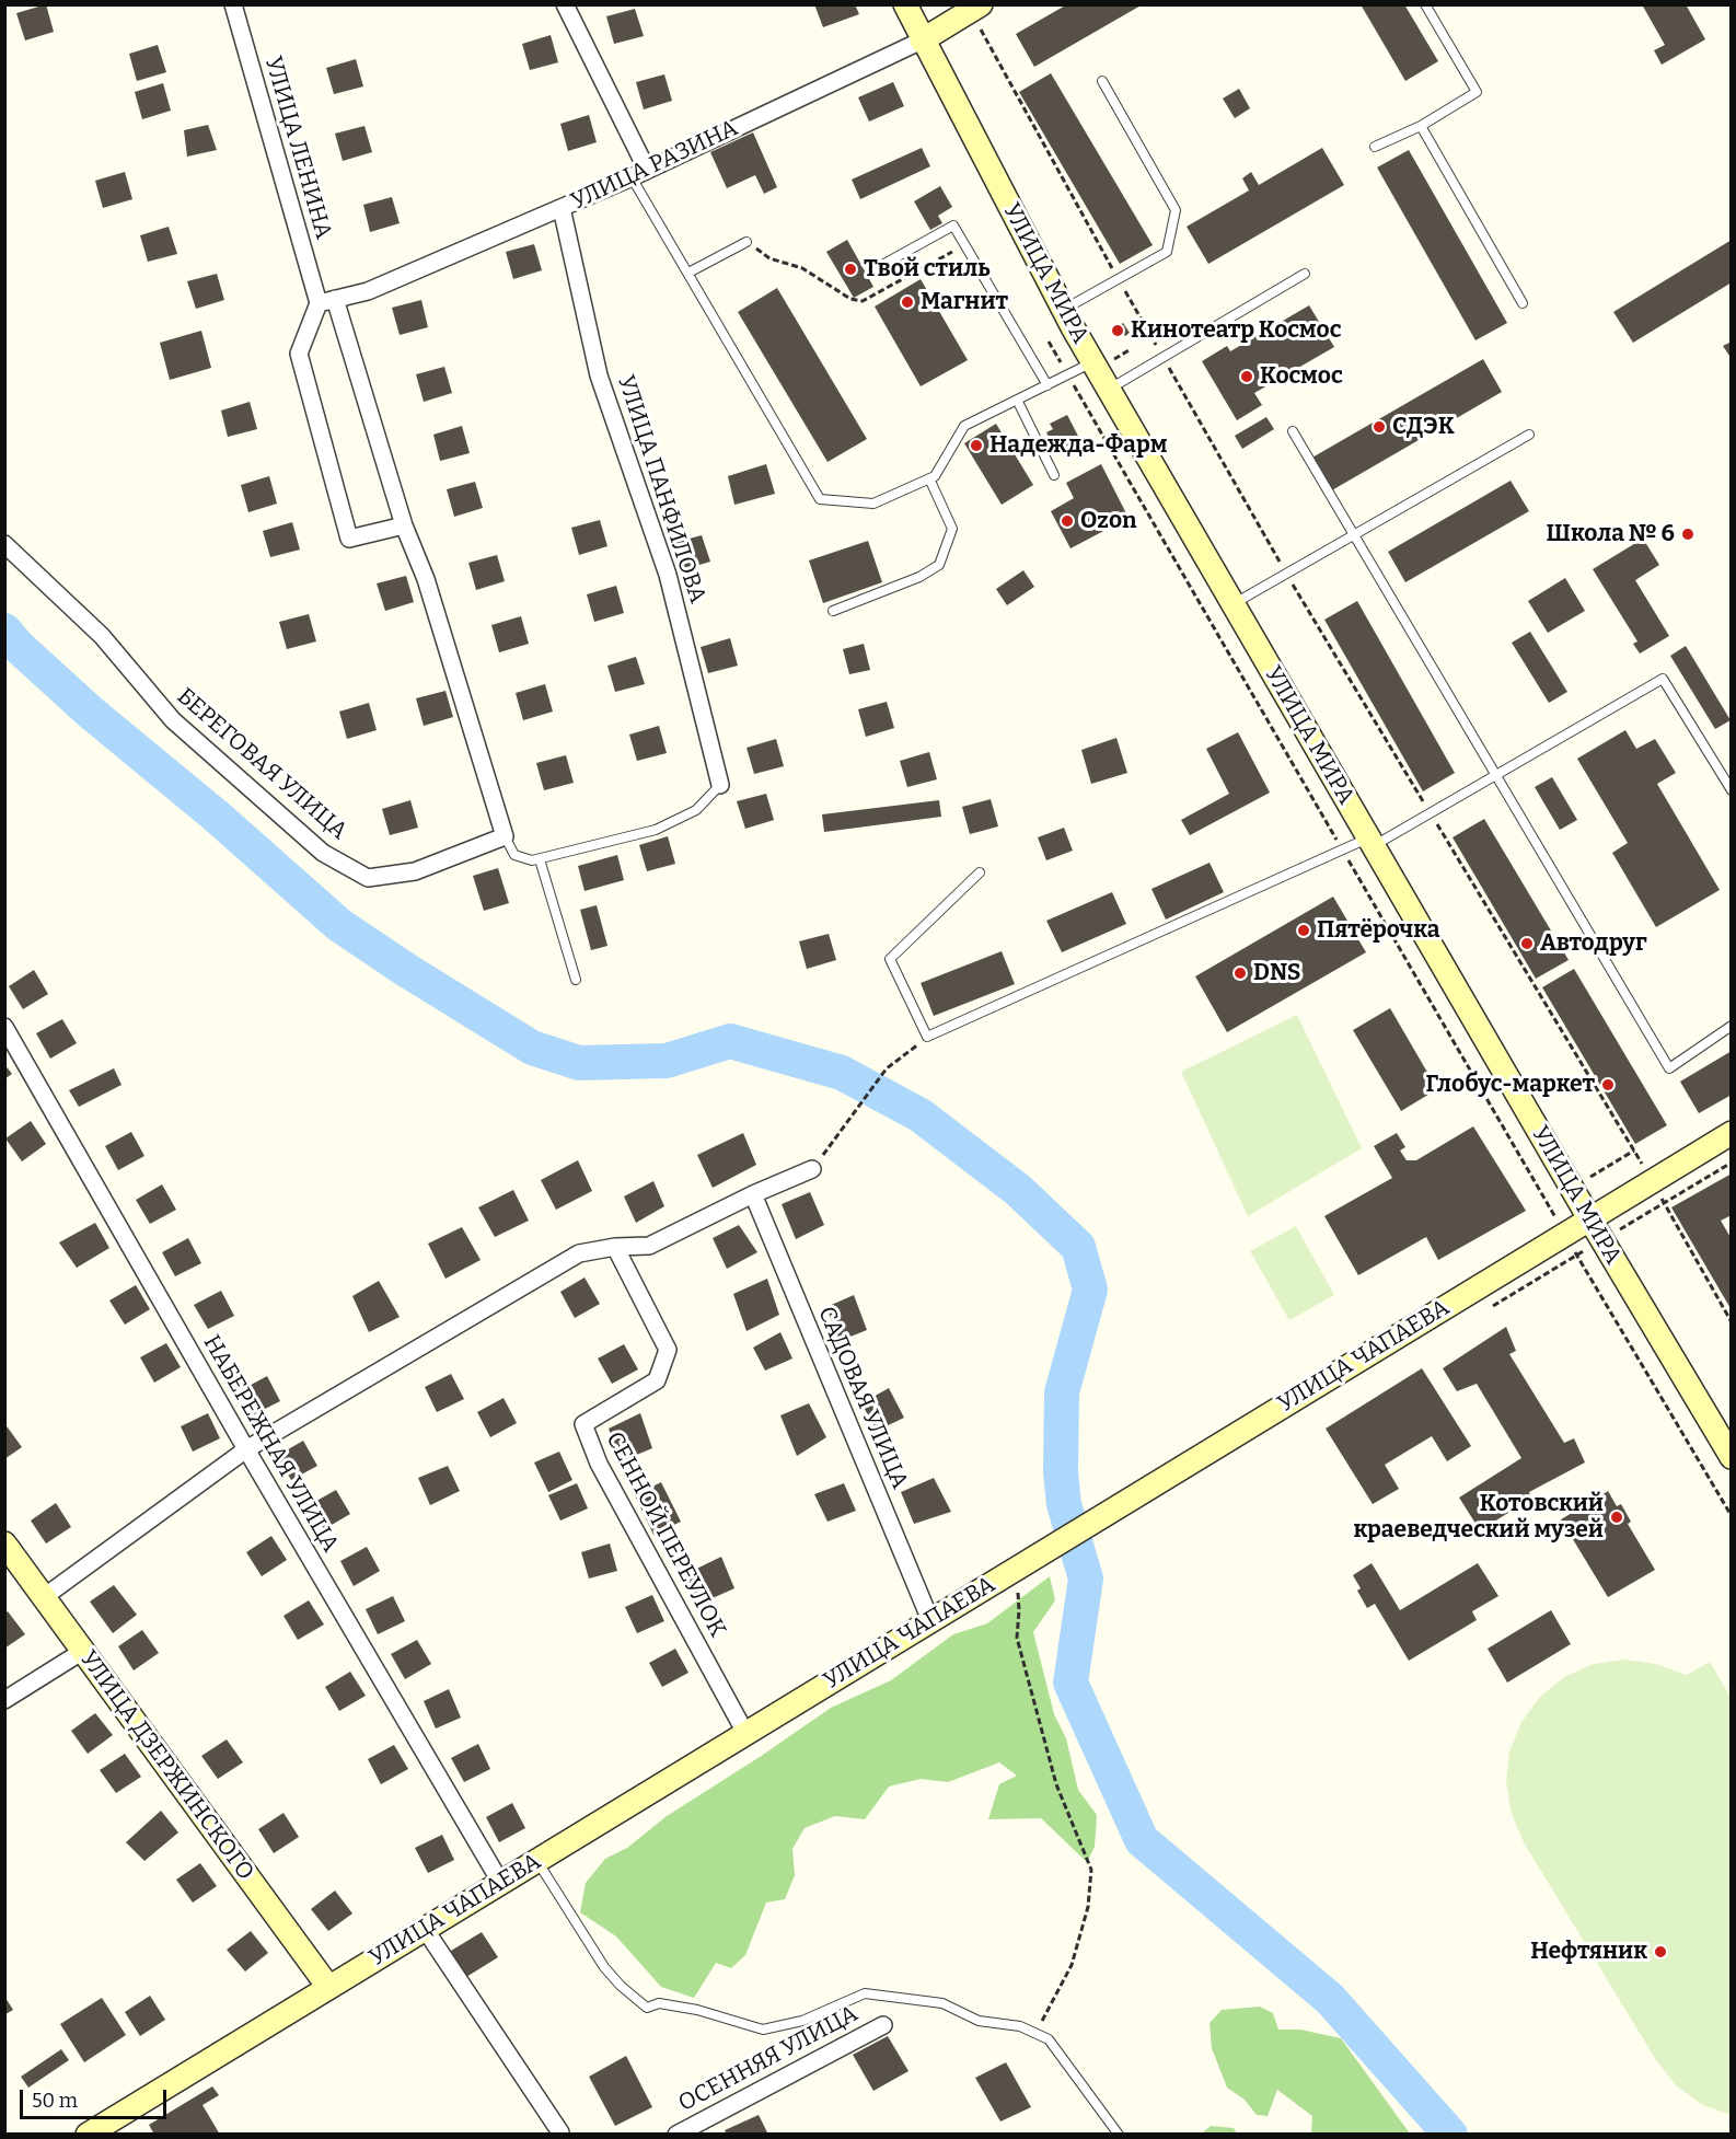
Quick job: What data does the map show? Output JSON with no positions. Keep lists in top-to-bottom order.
{
  "streets": {
    "street": [
      "УЛИЦА ЛЕНИНА",
      "УЛИЦА РАЗИНА",
      "УЛИЦА МИРА",
      "УЛИЦА ПАНФИЛОВА",
      "БЕРЕГОВАЯ УЛИЦА",
      "УЛИЦА ЧАПАЕВА",
      "САДОВАЯ УЛИЦА",
      "НАБЕРЕЖНАЯ УЛИЦА",
      "СЕННОЙ ПЕРЕУЛОК",
      "УЛИЦА ДЗЕРЖИНСКОГО",
      "ОСЕННЯЯ УЛИЦА"
    ]
  },
  "crossings": [
    ["УЛИЦА ЛЕНИНА", "УЛИЦА РАЗИНА"],
    ["УЛИЦА ЛЕНИНА", "БЕРЕГОВАЯ УЛИЦА"],
    ["УЛИЦА РАЗИНА", "УЛИЦА МИРА"],
    ["УЛИЦА РАЗИНА", "УЛИЦА ПАНФИЛОВА"],
    ["УЛИЦА МИРА", "УЛИЦА ЧАПАЕВА"],
    ["УЛИЦА ЧАПАЕВА", "САДОВАЯ УЛИЦА"],
    ["УЛИЦА ЧАПАЕВА", "НАБЕРЕЖНАЯ УЛИЦА"],
    ["УЛИЦА ЧАПАЕВА", "СЕННОЙ ПЕРЕУЛОК"],
    ["УЛИЦА ЧАПАЕВА", "УЛИЦА ДЗЕРЖИНСКОГО"]
  ],
  "places": [
    "Твой стиль",
    "Магнит",
    "Кинотеатр Космос",
    "Космос",
    "СДЭК",
    "Надежда-Фарм",
    "Ozon",
    "Школа № 6",
    "Пятёрочка",
    "Автодруг",
    "DNS",
    "Глобус-маркет",
    "Котовский краеведческий музей",
    "Нефтяник"
  ],
  "scale_bar": "50 m"
}
